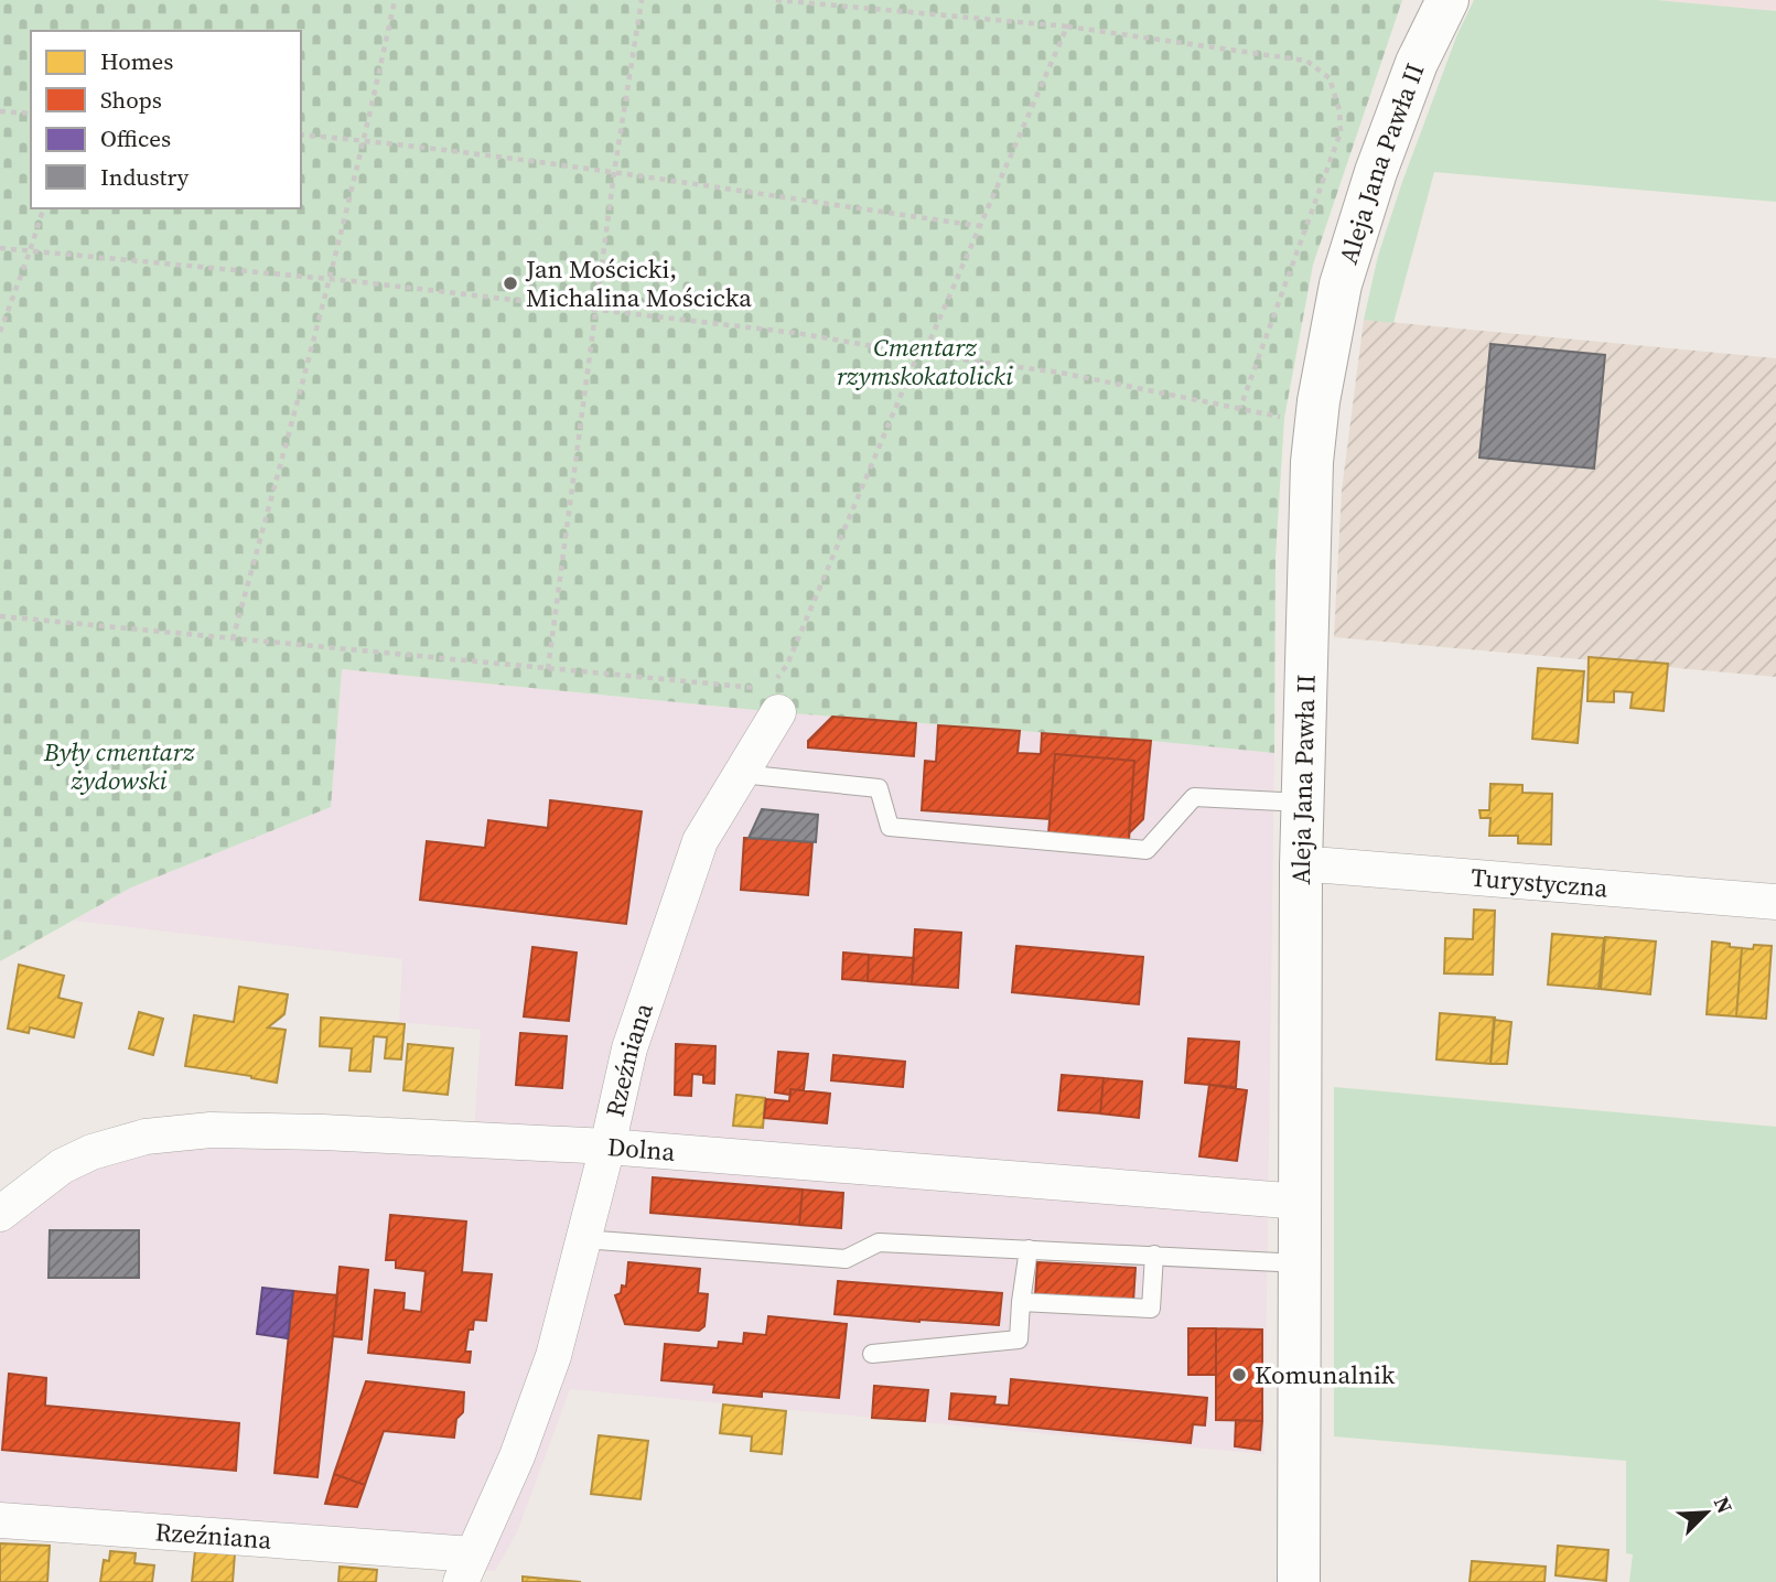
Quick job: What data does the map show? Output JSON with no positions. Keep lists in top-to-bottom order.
{
  "streets": {
    "street": [
      "Aleja Jana Pawła II",
      "Turystyczna",
      "Rzeźniana",
      "Dolna"
    ]
  },
  "crossings": [
    ["Aleja Jana Pawła II", "Turystyczna"],
    ["Aleja Jana Pawła II", "Dolna"],
    ["Rzeźniana", "Dolna"]
  ],
  "parks": ["Cmentarz rzymskokatolicki", "Były cmentarz żydowski"],
  "places": ["Jan Mościcki, Michalina Mościcka", "Komunalnik"],
  "legend": [
    "Homes",
    "Shops",
    "Offices",
    "Industry"
  ],
  "north": "top right"
}
